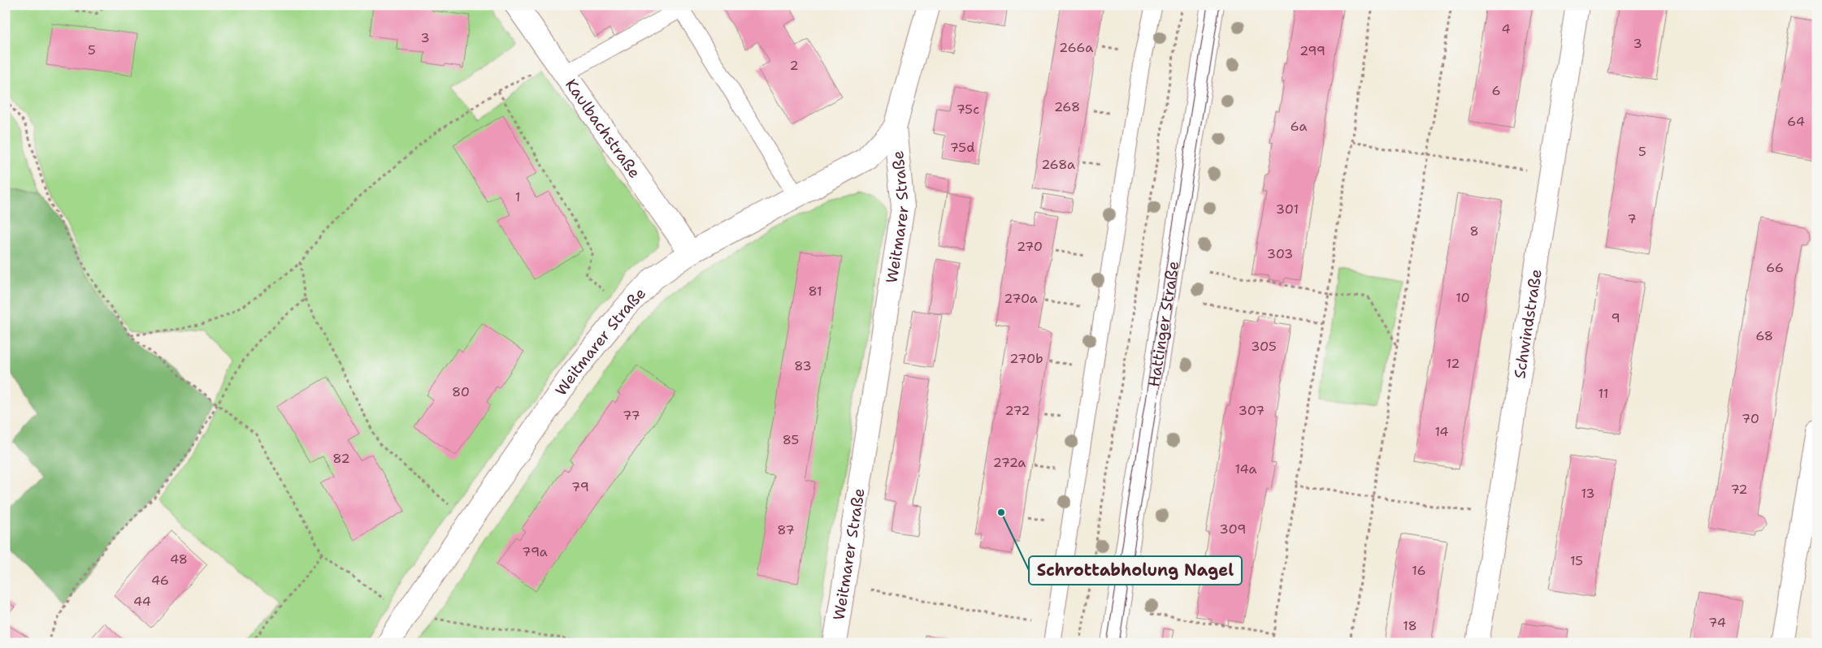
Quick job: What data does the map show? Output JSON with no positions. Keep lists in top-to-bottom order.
{
  "streets": {
    "street": [
      "Kaulbachstraße",
      "Weitmarer Straße",
      "Hattinger Straße",
      "Schwindstraße"
    ]
  },
  "crossings": [
    ["Kaulbachstraße", "Weitmarer Straße"]
  ],
  "places": ["Schrottabholung Nagel"],
  "house_numbers": [
    "4",
    "3",
    "3",
    "266a",
    "5",
    "299",
    "2",
    "6",
    "268",
    "75c",
    "64",
    "6a",
    "75d",
    "5",
    "268a",
    "1",
    "301",
    "7",
    "8",
    "270",
    "303",
    "66",
    "81",
    "10",
    "270a",
    "9",
    "68",
    "305",
    "270b",
    "12",
    "83",
    "80",
    "11",
    "272",
    "307",
    "77",
    "70",
    "14",
    "85",
    "82",
    "272a",
    "14a",
    "79",
    "72",
    "13",
    "309",
    "87",
    "79a",
    "48",
    "15",
    "16",
    "46",
    "44",
    "74",
    "18"
  ]
}
